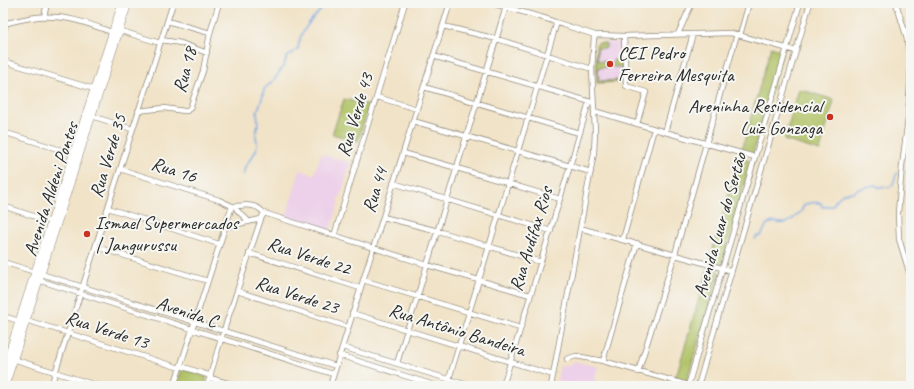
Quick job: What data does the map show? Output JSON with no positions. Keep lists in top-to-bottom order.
{
  "streets": {
    "main road": ["Avenida Aldeni Pontes"],
    "street": [
      "Rua 18",
      "Rua Verde 43",
      "Rua Verde 35",
      "Rua 16",
      "Rua 44",
      "Avenida Luar do Sertão",
      "Rua Audifax Rios",
      "Rua Verde 22",
      "Rua Verde 23",
      "Avenida C",
      "Rua Verde 13",
      "Rua Antônio Bandeira"
    ]
  },
  "crossings": [
    ["Rua 18", "Rua Verde 35"],
    ["Rua 18", "Avenida Aldeni Pontes"],
    ["Rua Verde 35", "Rua 16"],
    ["Rua Verde 35", "Avenida C"],
    ["Rua Verde 35", "Rua Verde 13"],
    ["Avenida Aldeni Pontes", "Avenida C"],
    ["Avenida Aldeni Pontes", "Rua Verde 13"],
    ["Rua 44", "Rua Verde 22"],
    ["Rua 44", "Rua Verde 23"],
    ["Rua 44", "Avenida C"],
    ["Rua 44", "Rua Antônio Bandeira"],
    ["Rua Audifax Rios", "Rua Antônio Bandeira"]
  ],
  "places": ["CEI Pedro Ferreira Mesquita", "Areninha Residencial Luiz Gonzaga", "Ismael Supermercados | Jangurussu"]
}
